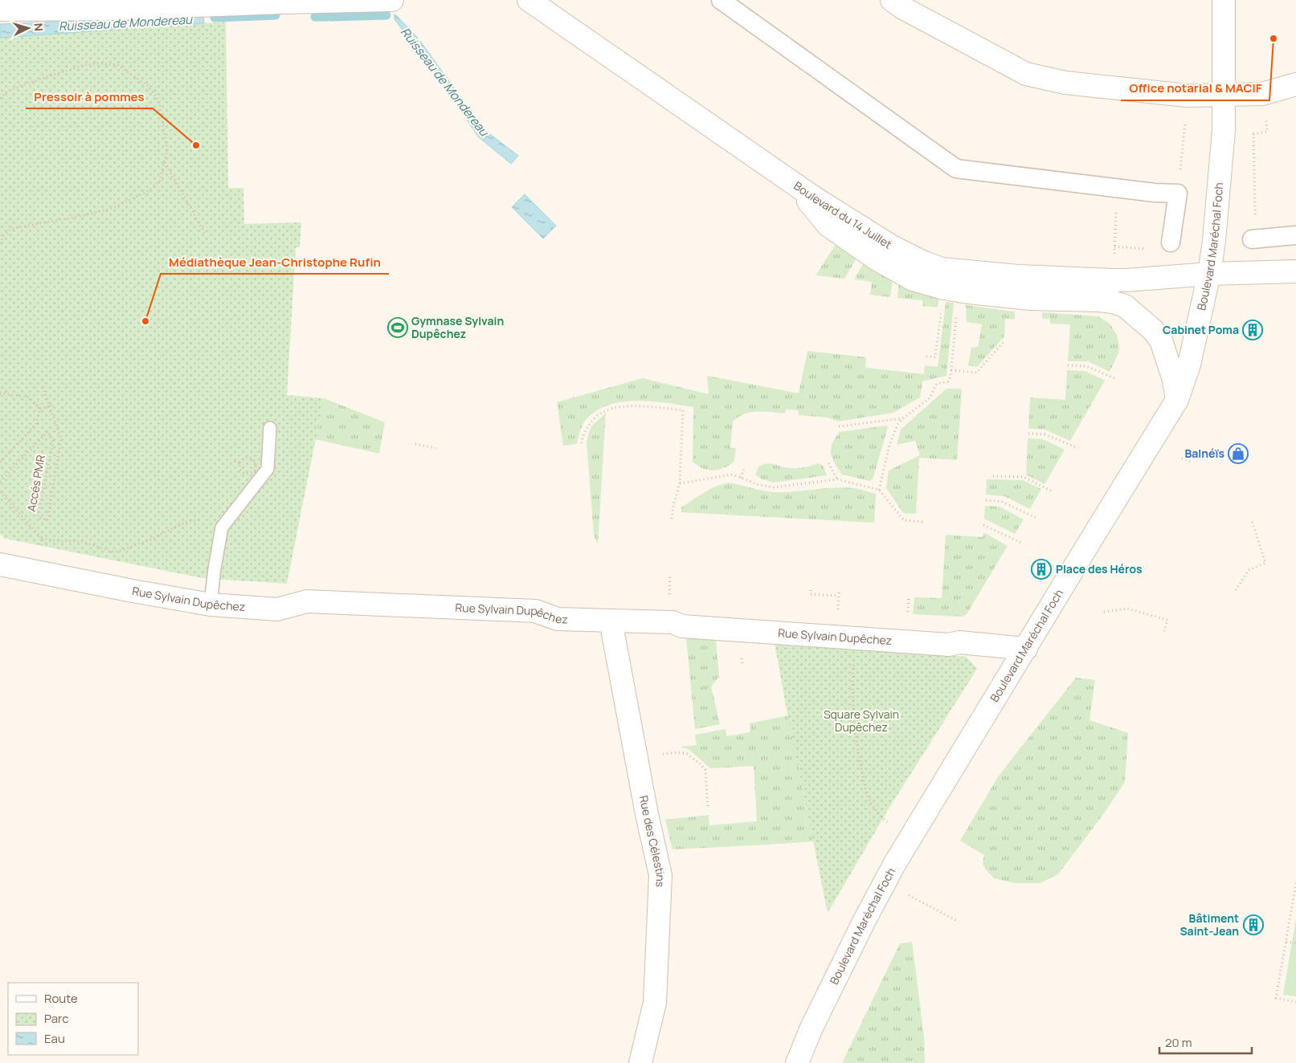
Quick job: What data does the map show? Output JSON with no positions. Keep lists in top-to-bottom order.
{
  "streets": {
    "main road": [
      "Boulevard du 14 Juillet",
      "Boulevard Maréchal Foch",
      "Rue Sylvain Dupêchez",
      "Rue des Célestins"
    ],
    "path": ["Accés PMR"]
  },
  "crossings": [
    ["Boulevard du 14 Juillet", "Boulevard Maréchal Foch"],
    ["Boulevard Maréchal Foch", "Rue Sylvain Dupêchez"],
    ["Rue Sylvain Dupêchez", "Rue des Célestins"]
  ],
  "water": ["Ruisseau de Mondereau"],
  "parks": ["Square Sylvain Dupêchez"],
  "places": {
    "other": ["Office notarial & MACIF", "Pressoir à pommes", "Médiathèque Jean-Christophe Rufin"],
    "sports": ["Gymnase Sylvain Dupêchez"],
    "building": ["Cabinet Poma", "Place des Héros", "Bâtiment Saint-Jean"],
    "shop": ["Balnéïs"]
  },
  "legend": ["Route", "Parc", "Eau"],
  "scale_bar": "20 m",
  "north": "right"
}
